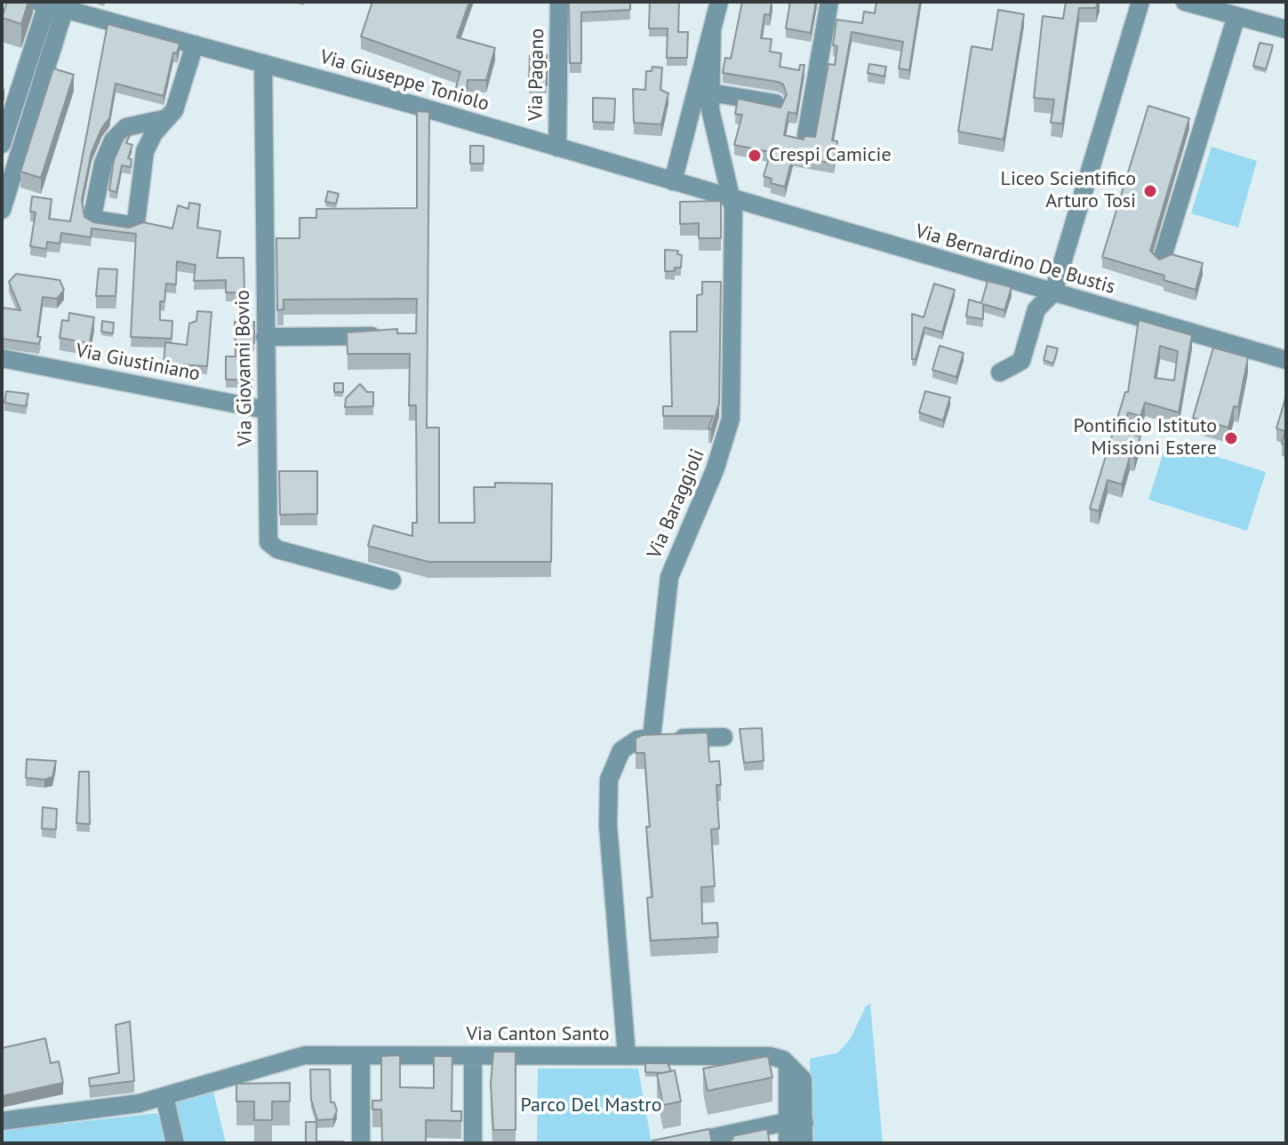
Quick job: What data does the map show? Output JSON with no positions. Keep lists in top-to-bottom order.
{
  "streets": {
    "street": [
      "Via Pagano",
      "Via Giuseppe Toniolo",
      "Via Bernardino De Bustis",
      "Via Giustiniano",
      "Via Giovanni Bovio",
      "Via Baraggioli",
      "Via Canton Santo"
    ]
  },
  "crossings": [
    ["Via Pagano", "Via Giuseppe Toniolo"],
    ["Via Giuseppe Toniolo", "Via Bernardino De Bustis"],
    ["Via Giuseppe Toniolo", "Via Giovanni Bovio"],
    ["Via Giuseppe Toniolo", "Via Baraggioli"],
    ["Via Bernardino De Bustis", "Via Baraggioli"],
    ["Via Giustiniano", "Via Giovanni Bovio"]
  ],
  "parks": ["Parco Del Mastro"],
  "places": ["Crespi Camicie", "Liceo Scientifico Arturo Tosi", "Pontificio Istituto Missioni Estere"]
}
